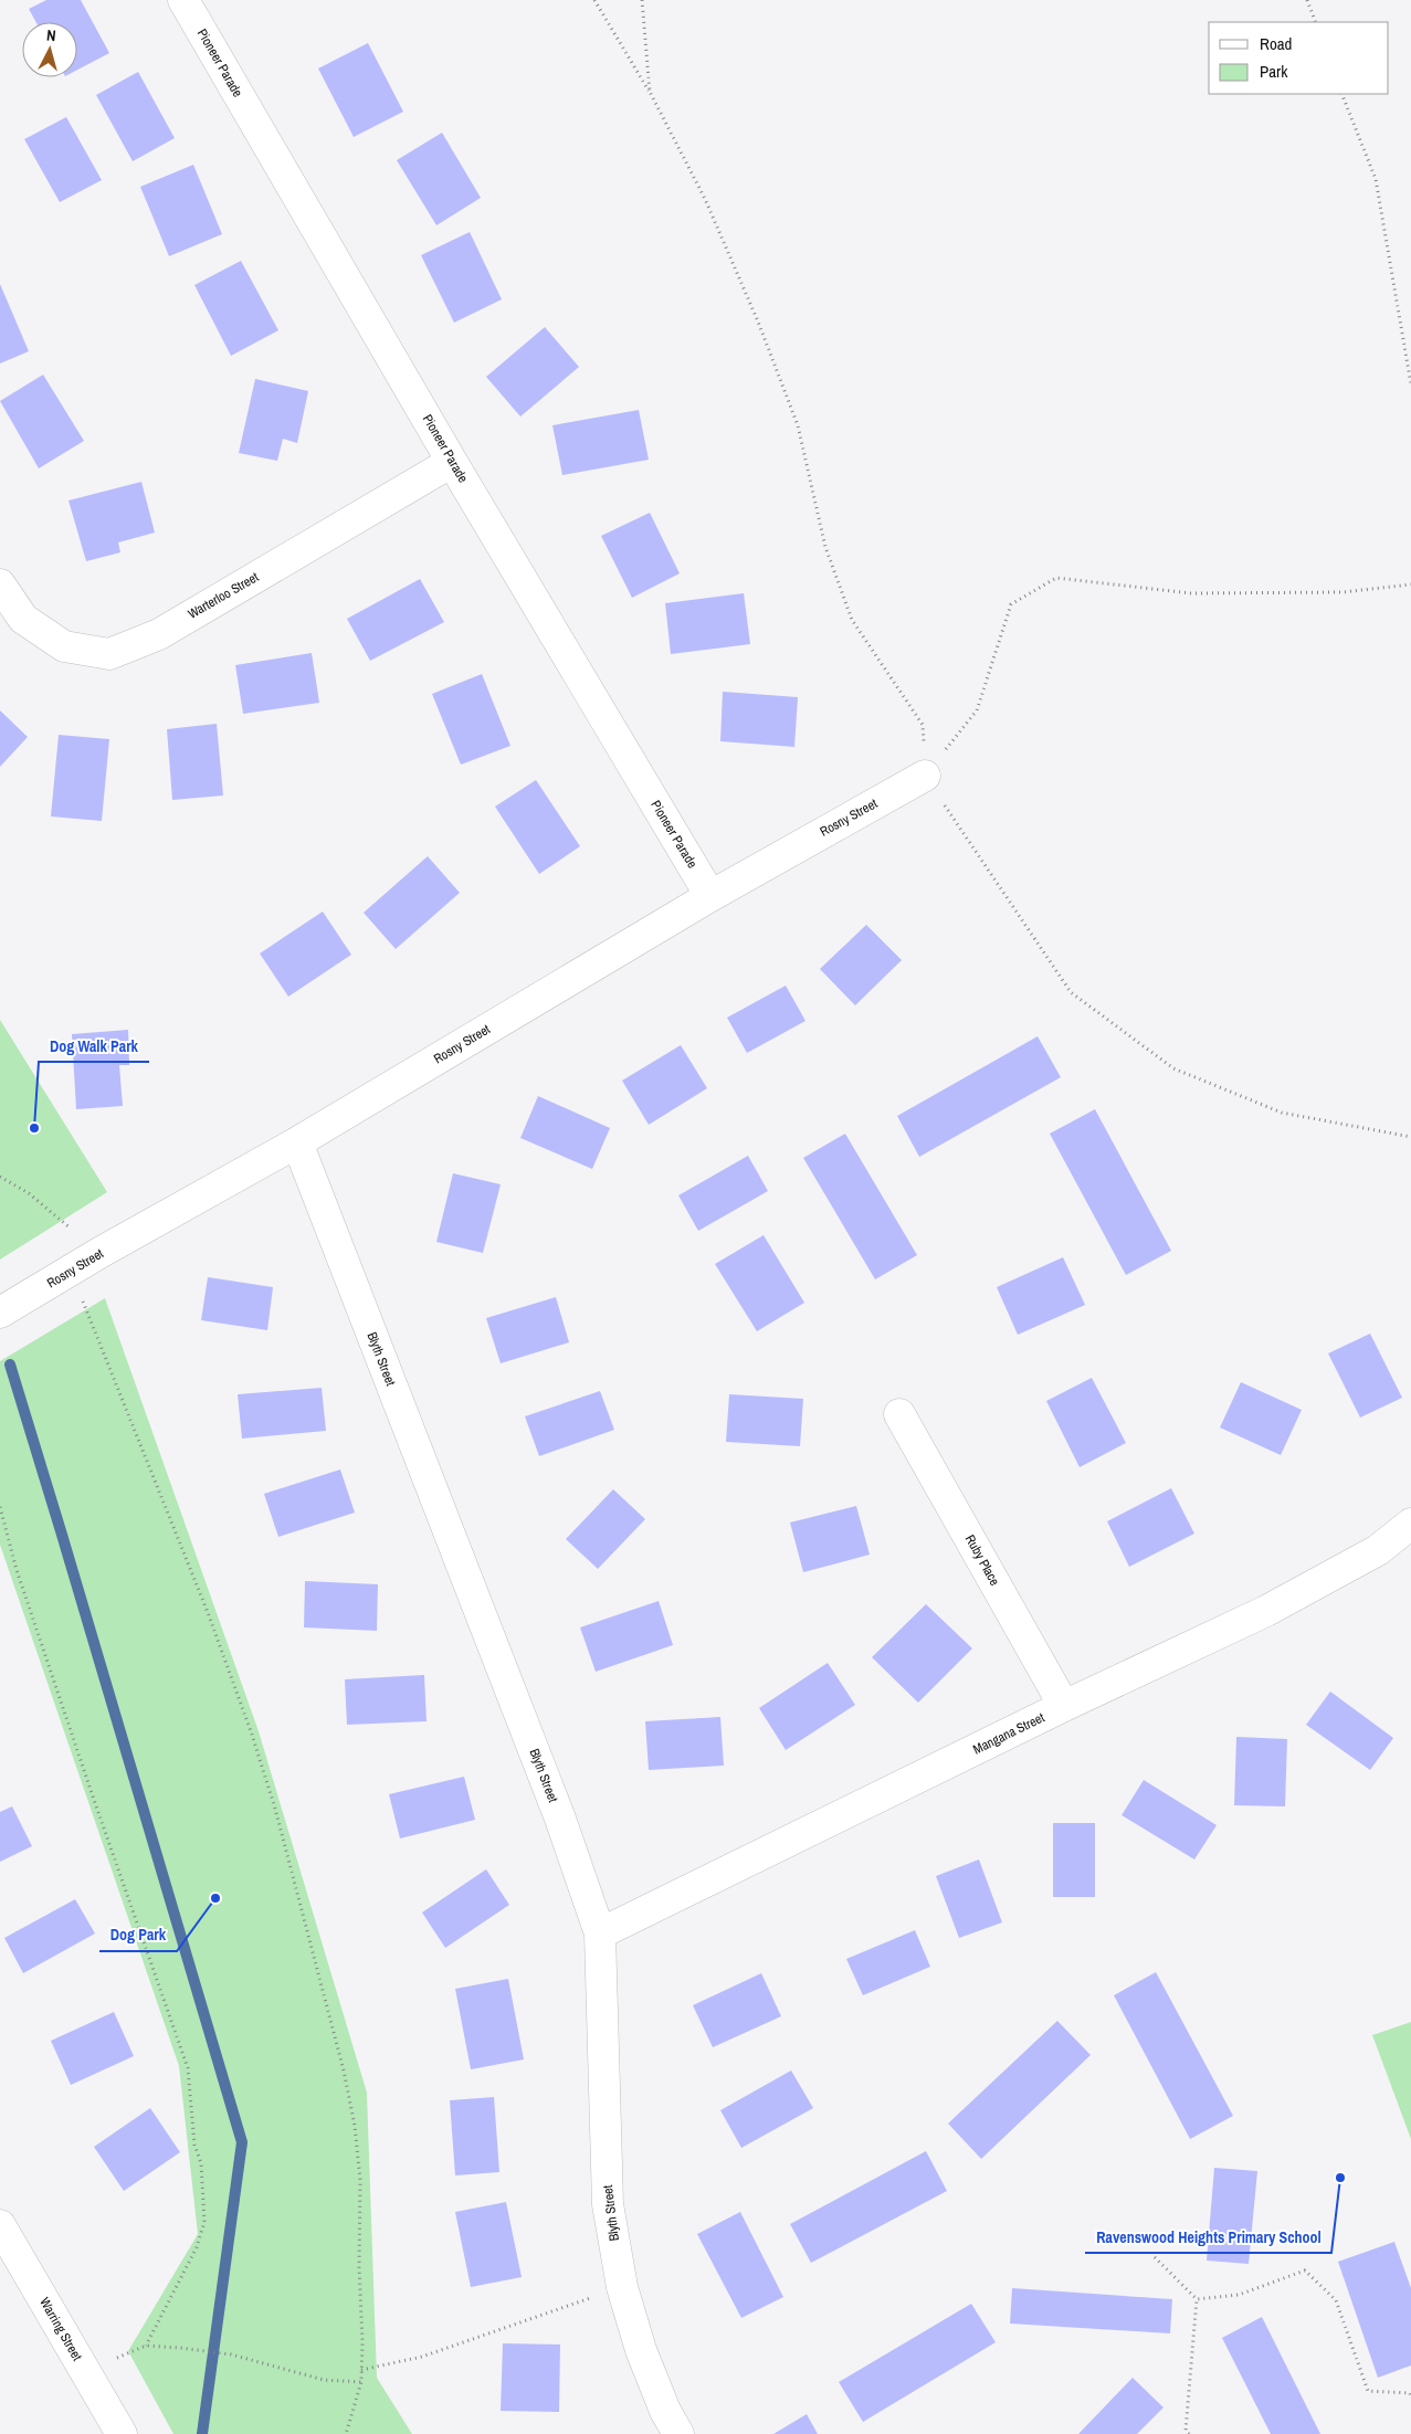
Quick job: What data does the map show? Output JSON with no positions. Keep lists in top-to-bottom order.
{
  "streets": {
    "street": [
      "Pioneer Parade",
      "Warterloo Street",
      "Rosny Street",
      "Blyth Street",
      "Ruby Place",
      "Mangana Street",
      "Warring Street"
    ]
  },
  "crossings": [
    ["Pioneer Parade", "Warterloo Street"],
    ["Pioneer Parade", "Rosny Street"],
    ["Rosny Street", "Blyth Street"],
    ["Blyth Street", "Mangana Street"],
    ["Ruby Place", "Mangana Street"]
  ],
  "places": ["Dog Walk Park", "Dog Park", "Ravenswood Heights Primary School"],
  "legend": ["Road", "Park"],
  "north": "top"
}
